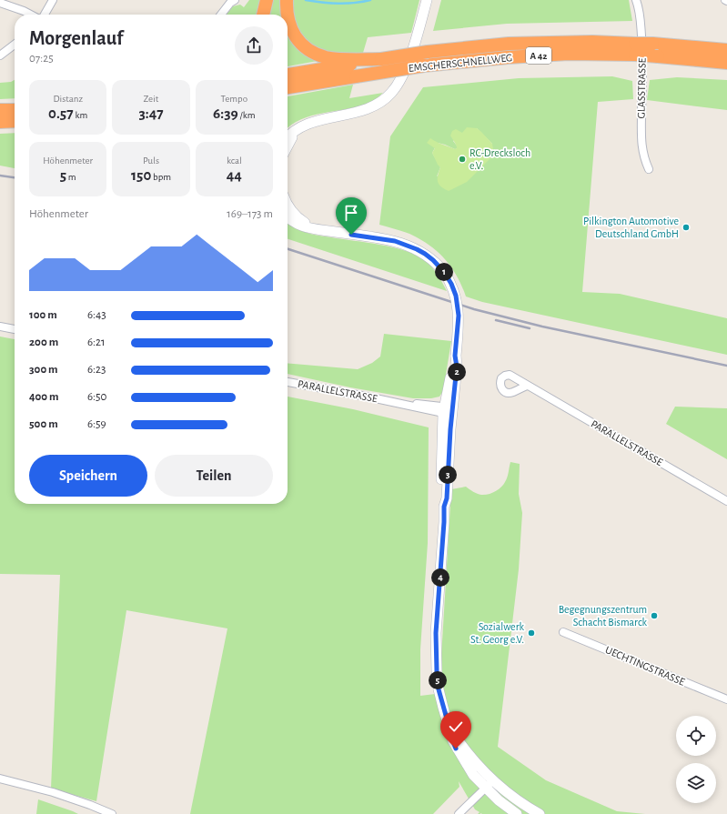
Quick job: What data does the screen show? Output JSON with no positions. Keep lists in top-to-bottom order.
{
  "streets": {
    "highway": ["A 42", "EMSCHERSCHNELLWEG"],
    "street": ["GLASSTRASSE", "PARALLELSTRASSE", "UECHTINGSTRASSE"]
  },
  "places": [
    "RC-Drecksloch e.V.",
    "Pilkington Automotive Deutschland GmbH",
    "Begegnungszentrum Schacht Bismarck",
    "Sozialwerk St. Georg e.V."
  ],
  "page": {
    "heading": ["Morgenlauf", "07:25"],
    "stats": [
      ["Distanz", "0.57 km"],
      ["Zeit", "3:47"],
      ["Tempo", "6:39 /km"],
      ["Höhenmeter", "5 m"],
      ["Puls", "150 bpm"],
      ["kcal", "44"]
    ],
    "chart": ["Höhenmeter", "169–173 m"],
    "pins": [
      "1",
      "2",
      "3",
      "4",
      "5"
    ],
    "list": [
      {
        "name": "100 m",
        "note": "6:43"
      },
      {
        "name": "200 m",
        "note": "6:21"
      },
      {
        "name": "300 m",
        "note": "6:23"
      },
      {
        "name": "400 m",
        "note": "6:50"
      },
      {
        "name": "500 m",
        "note": "6:59"
      }
    ],
    "buttons": ["Speichern", "Teilen"]
  }
}
